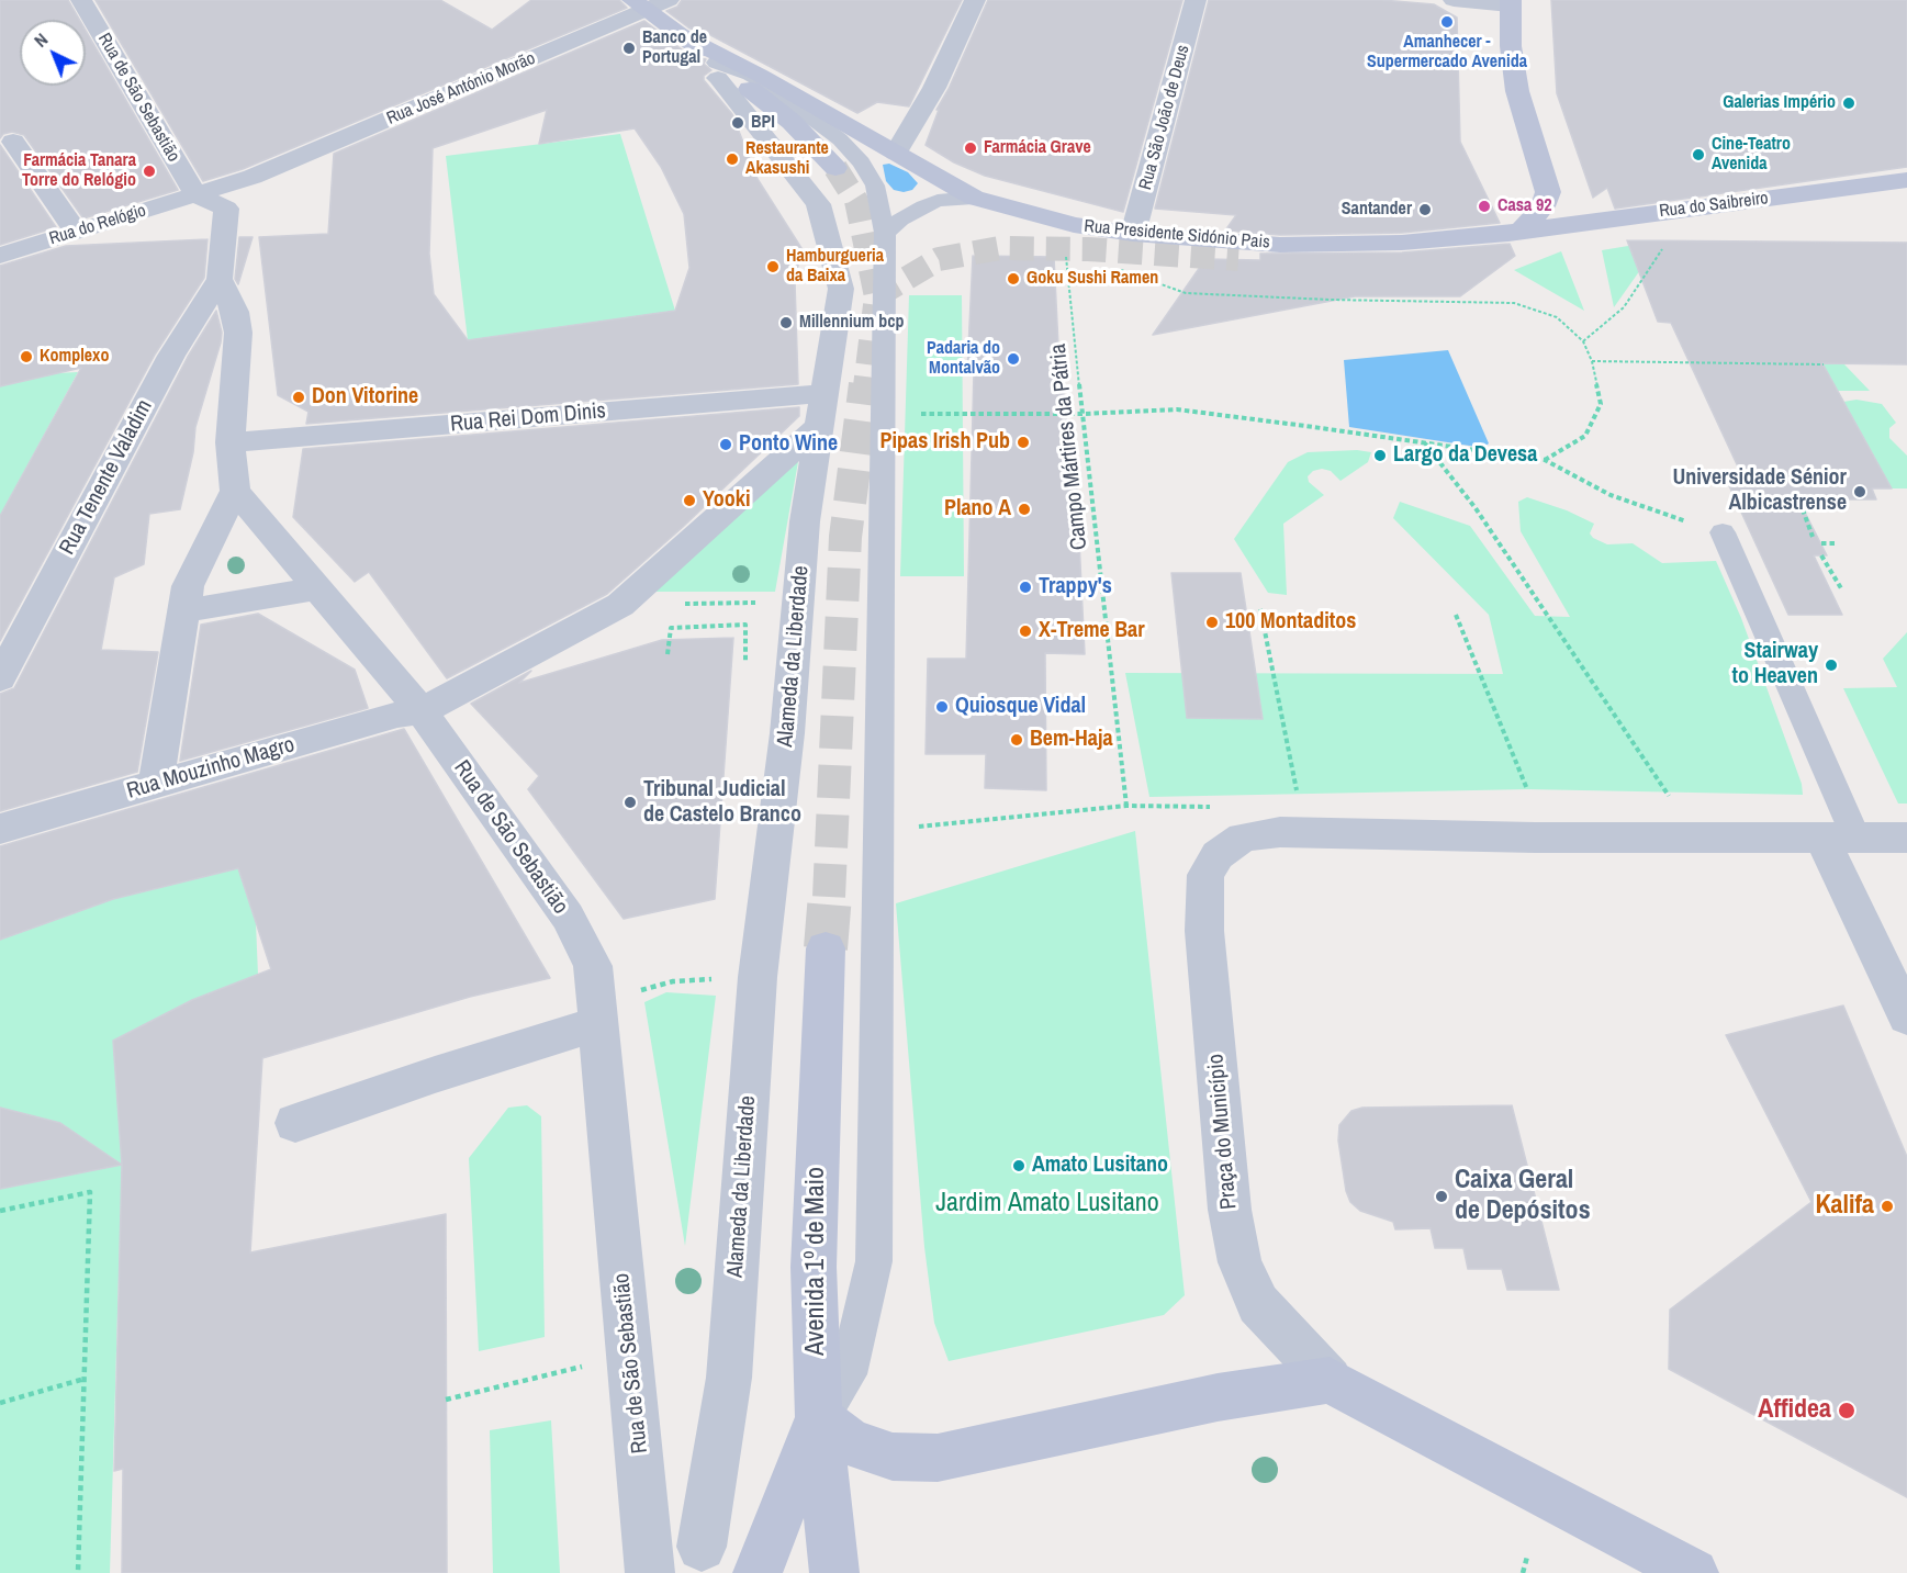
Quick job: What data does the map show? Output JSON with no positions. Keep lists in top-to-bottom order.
{
  "streets": {
    "main road": [
      "Rua do Saibreiro",
      "Rua Presidente Sidónio Pais",
      "Praça do Município",
      "Avenida 1º de Maio"
    ],
    "street": [
      "Rua José António Morão",
      "Rua de São Sebastião",
      "Rua São João de Deus",
      "Rua do Relógio",
      "Rua Rei Dom Dinis",
      "Rua Tenente Valadim",
      "Alameda da Liberdade",
      "Rua Mouzinho Magro"
    ],
    "path": ["Campo Mártires da Pátria"]
  },
  "crossings": [
    ["Rua José António Morão", "Rua de São Sebastião"],
    ["Rua José António Morão", "Rua do Relógio"],
    ["Rua de São Sebastião", "Rua do Relógio"],
    ["Rua de São Sebastião", "Rua Mouzinho Magro"],
    ["Rua São João de Deus", "Rua Presidente Sidónio Pais"],
    ["Rua do Saibreiro", "Rua Presidente Sidónio Pais"],
    ["Rua Rei Dom Dinis", "Alameda da Liberdade"],
    ["Rua Rei Dom Dinis", "Rua Mouzinho Magro"],
    ["Alameda da Liberdade", "Rua Mouzinho Magro"]
  ],
  "parks": ["Jardim Amato Lusitano"],
  "places": [
    "Amanhecer - Supermercado Avenida",
    "Banco de Portugal",
    "Galerias Império",
    "BPI",
    "Farmácia Grave",
    "Cine-Teatro Avenida",
    "Restaurante Akasushi",
    "Farmácia Tanara Torre do Relógio",
    "Casa 92",
    "Santander",
    "Hamburgueria da Baixa",
    "Goku Sushi Ramen",
    "Millennium bcp",
    "Komplexo",
    "Padaria do Montalvão",
    "Don Vitorine",
    "Pipas Irish Pub",
    "Ponto Wine",
    "Largo da Devesa",
    "Universidade Sénior Albicastrense",
    "Yooki",
    "Plano A",
    "Trappy's",
    "100 Montaditos",
    "X-Treme Bar",
    "Stairway to Heaven",
    "Quiosque Vidal",
    "Bem-Haja",
    "Tribunal Judicial de Castelo Branco",
    "Amato Lusitano",
    "Caixa Geral de Depósitos",
    "Kalifa",
    "Affidea"
  ],
  "north": "top left"
}
